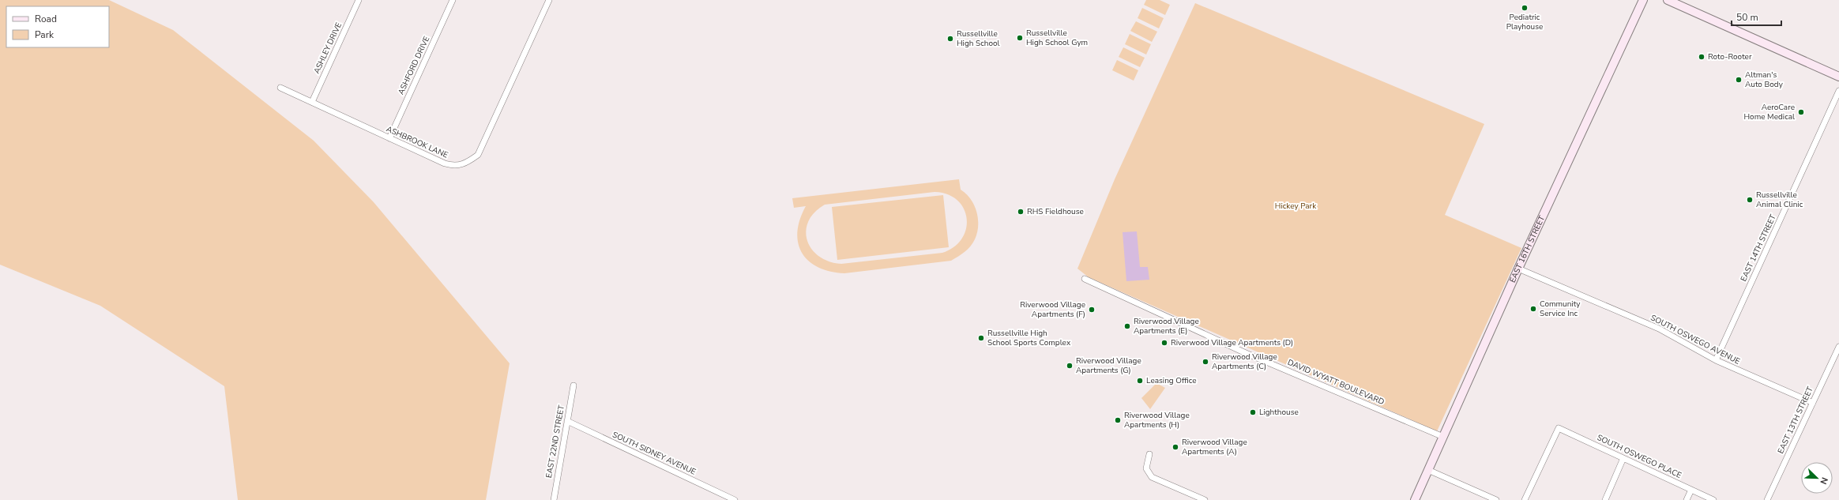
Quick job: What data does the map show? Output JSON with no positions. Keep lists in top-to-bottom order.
{
  "streets": {
    "street": [
      "ASHLEY DRIVE",
      "ASHFORD DRIVE",
      "ASHBROOK LANE",
      "EAST 14TH STREET",
      "EAST 16TH STREET",
      "SOUTH OSWEGO AVENUE",
      "DAVID WYATT BOULEVARD",
      "EAST 13TH STREET",
      "EAST 22ND STREET",
      "SOUTH SIDNEY AVENUE",
      "SOUTH OSWEGO PLACE"
    ]
  },
  "crossings": [
    ["ASHLEY DRIVE", "ASHBROOK LANE"],
    ["ASHFORD DRIVE", "ASHBROOK LANE"],
    ["EAST 14TH STREET", "SOUTH OSWEGO AVENUE"],
    ["EAST 16TH STREET", "SOUTH OSWEGO AVENUE"],
    ["EAST 16TH STREET", "DAVID WYATT BOULEVARD"],
    ["SOUTH OSWEGO AVENUE", "EAST 13TH STREET"],
    ["EAST 22ND STREET", "SOUTH SIDNEY AVENUE"]
  ],
  "parks": ["Hickey Park"],
  "places": [
    "Pediatric Playhouse",
    "Russellville High School Gym",
    "Russellville High School",
    "Roto-Rooter",
    "Altman's Auto Body",
    "AeroCare Home Medical",
    "Russellville Animal Clinic",
    "RHS Fieldhouse",
    "Community Service Inc",
    "Riverwood Village Apartments (F)",
    "Riverwood Village Apartments (E)",
    "Russellville High School Sports Complex",
    "Riverwood Village Apartments (D)",
    "Riverwood Village Apartments (C)",
    "Riverwood Village Apartments (G)",
    "Leasing Office",
    "Lighthouse",
    "Riverwood Village Apartments (H)",
    "Riverwood Village Apartments (A)"
  ],
  "legend": ["Road", "Park"],
  "scale_bar": "50 m",
  "north": "bottom right"
}
